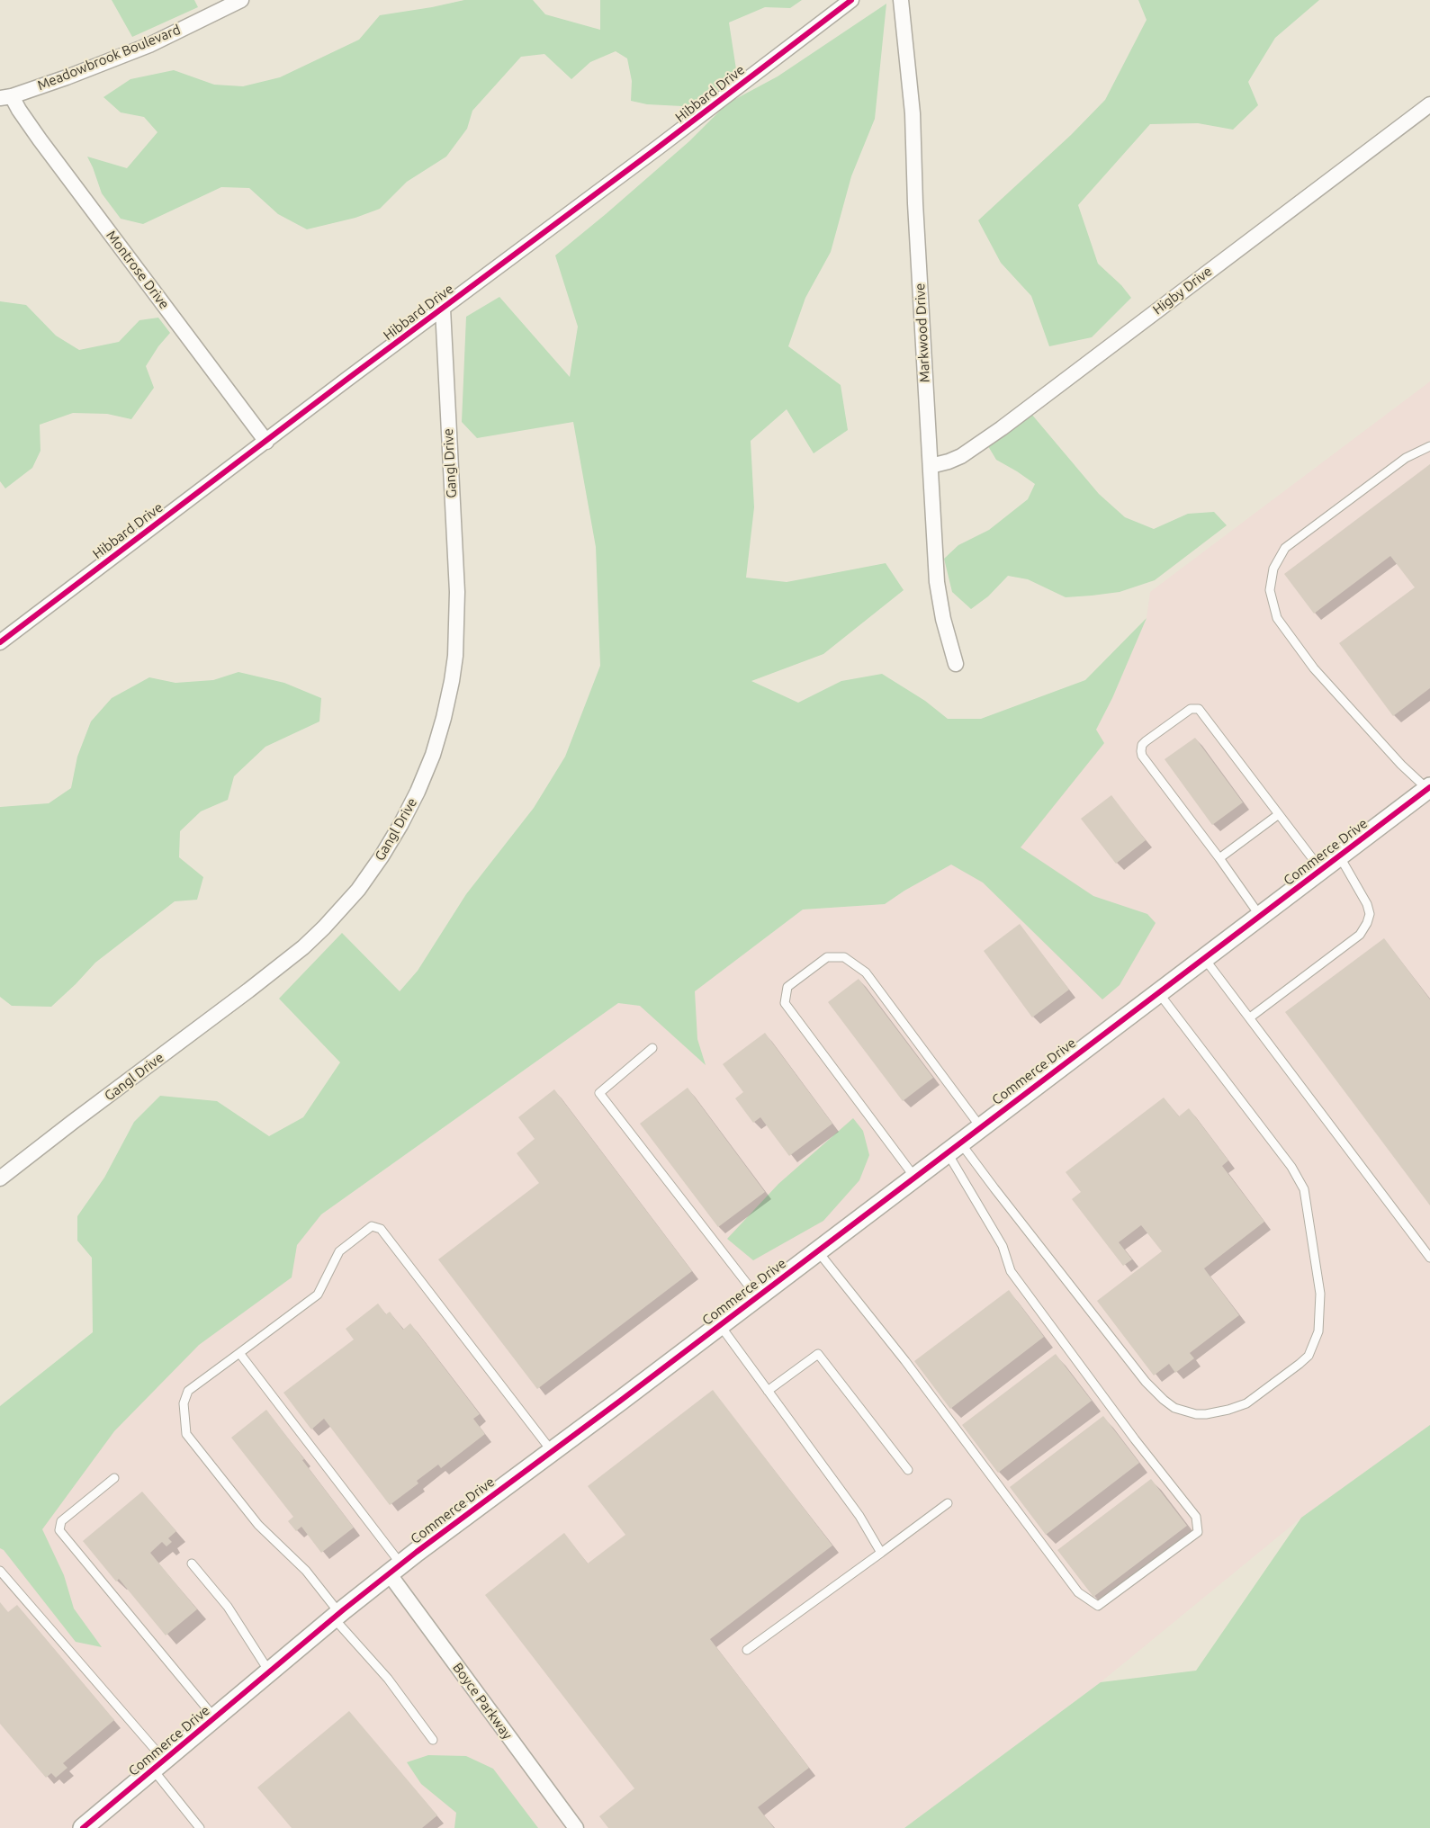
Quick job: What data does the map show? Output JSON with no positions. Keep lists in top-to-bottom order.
{
  "streets": {
    "street": [
      "Meadowbrook Boulevard",
      "Hibbard Drive",
      "Montrose Drive",
      "Higby Drive",
      "Markwood Drive",
      "Gangl Drive",
      "Commerce Drive",
      "Boyce Parkway"
    ]
  },
  "crossings": [
    ["Meadowbrook Boulevard", "Montrose Drive"],
    ["Hibbard Drive", "Montrose Drive"],
    ["Hibbard Drive", "Gangl Drive"],
    ["Higby Drive", "Markwood Drive"],
    ["Commerce Drive", "Boyce Parkway"]
  ]
}
